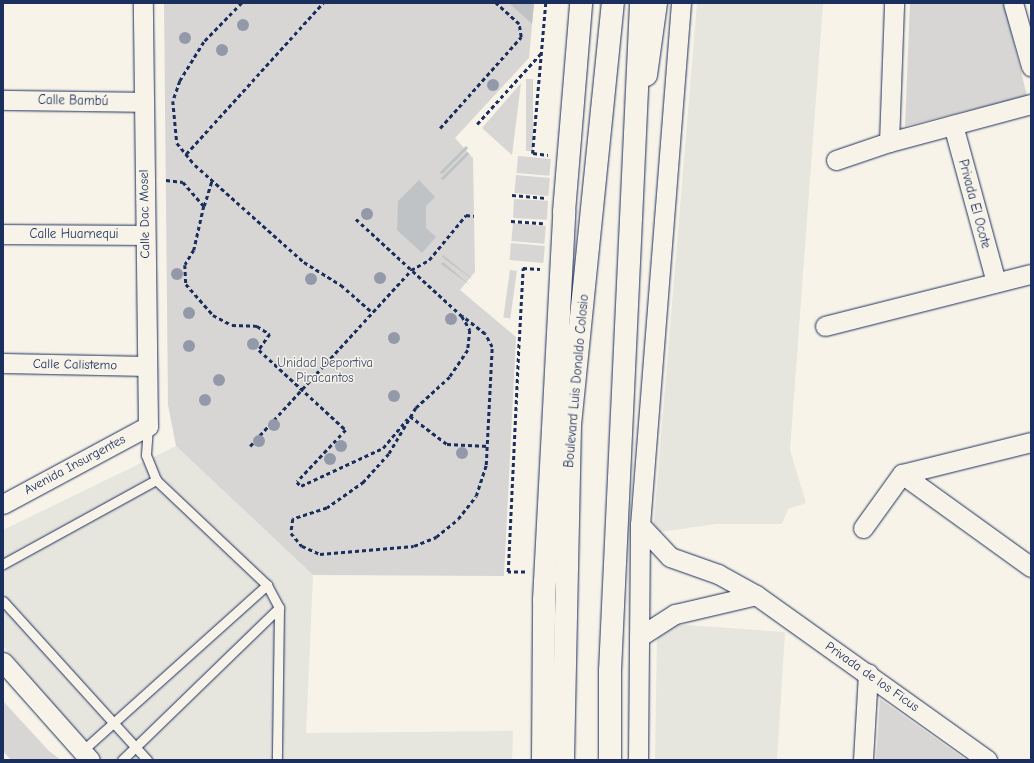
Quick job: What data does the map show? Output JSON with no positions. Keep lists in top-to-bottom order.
{
  "streets": {
    "main road": ["Boulevard Luis Donaldo Colosio"],
    "street": [
      "Calle Bambú",
      "Privada El Ocote",
      "Calle Dac Mosel",
      "Calle Huarnequi",
      "Calle Calistemo",
      "Avenida Insurgentes",
      "Privada de los Ficus"
    ]
  },
  "crossings": [
    ["Calle Bambú", "Calle Dac Mosel"],
    ["Calle Dac Mosel", "Calle Huarnequi"],
    ["Calle Dac Mosel", "Calle Calistemo"],
    ["Calle Dac Mosel", "Avenida Insurgentes"]
  ],
  "parks": ["Unidad Deportiva Piracantos"]
}
